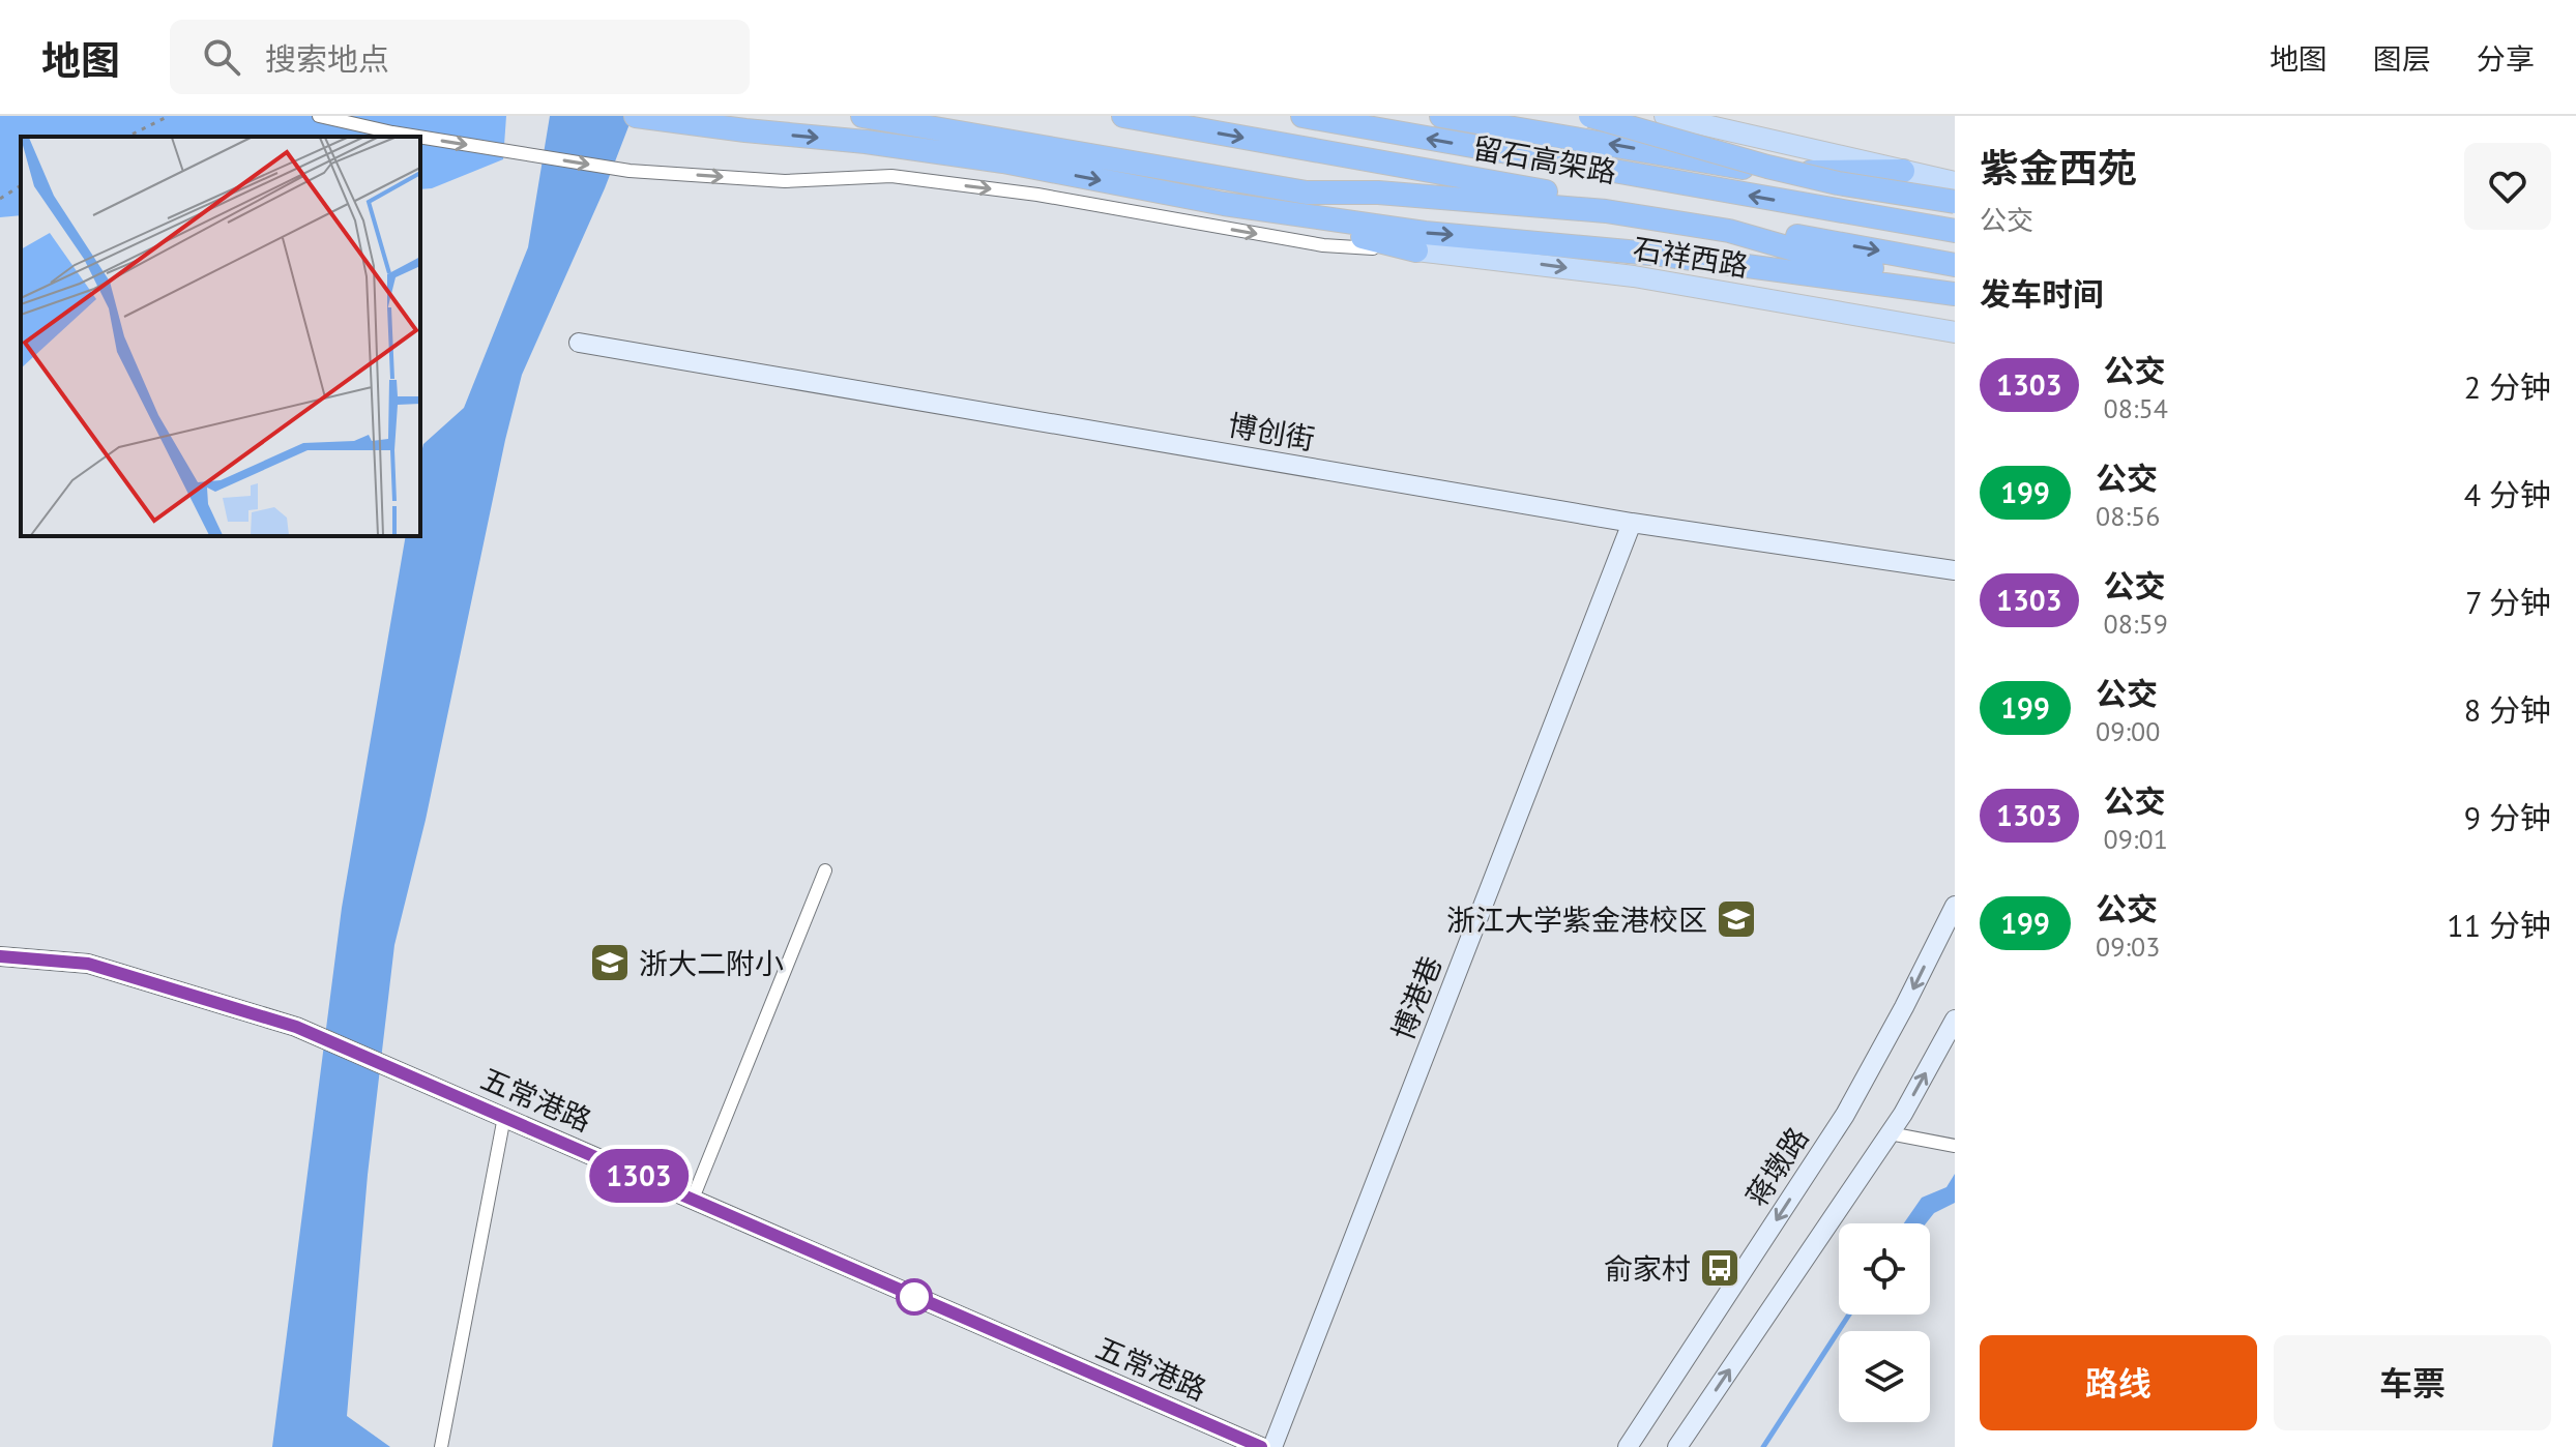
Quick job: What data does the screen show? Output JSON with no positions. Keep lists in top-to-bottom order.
{
  "streets": {
    "highway": ["留石高架路"],
    "main road": ["石祥西路"],
    "street": [
      "博创街",
      "博港巷",
      "五常港路",
      "蒋墩路"
    ]
  },
  "crossings": [
    ["博创街", "博港巷"]
  ],
  "places": {
    "school or university": ["浙江大学紫金港校区", "浙大二附小"],
    "bus stop": ["俞家村"]
  },
  "lines": ["bus line 1303"],
  "page": {
    "header": "地图",
    "search": "搜索地点",
    "nav": ["地图", "图层", "分享"],
    "on_map": "1303",
    "heading": [
      ["紫金西苑", "公交"],
      "发车时间"
    ],
    "list": [
      {
        "mark": "1303",
        "name": "公交",
        "note": "08:54",
        "value": "2 分钟"
      },
      {
        "mark": "199",
        "name": "公交",
        "note": "08:56",
        "value": "4 分钟"
      },
      {
        "mark": "1303",
        "name": "公交",
        "note": "08:59",
        "value": "7 分钟"
      },
      {
        "mark": "199",
        "name": "公交",
        "note": "09:00",
        "value": "8 分钟"
      },
      {
        "mark": "1303",
        "name": "公交",
        "note": "09:01",
        "value": "9 分钟"
      },
      {
        "mark": "199",
        "name": "公交",
        "note": "09:03",
        "value": "11 分钟"
      }
    ],
    "buttons": ["路线", "车票"]
  }
}
